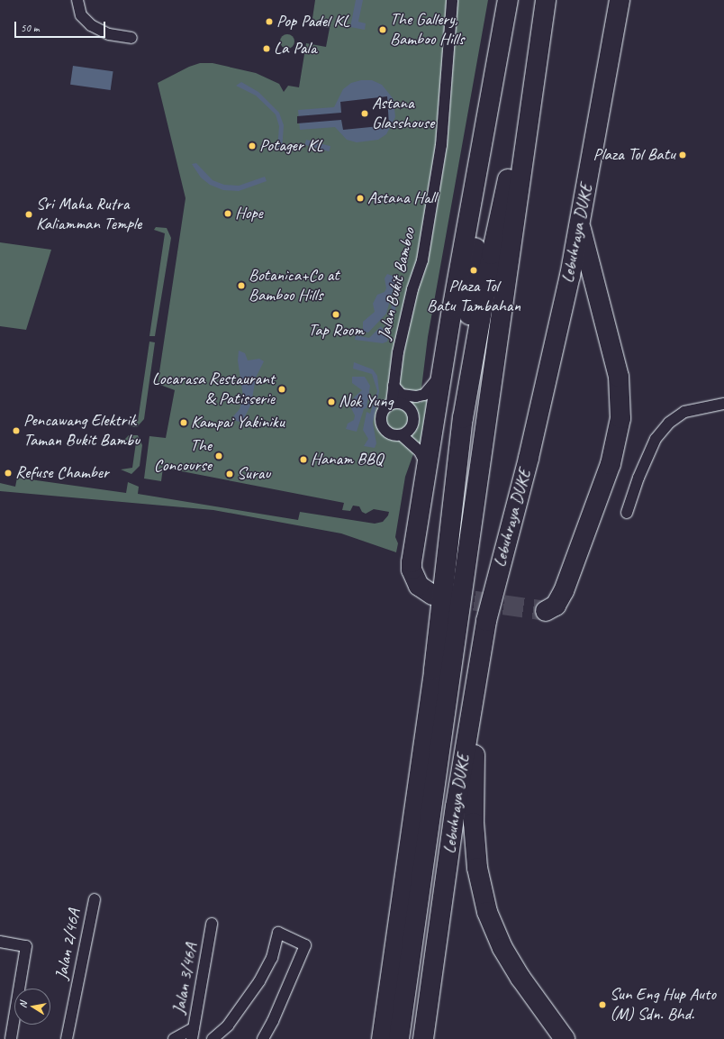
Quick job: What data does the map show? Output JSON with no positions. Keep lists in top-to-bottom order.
{
  "streets": {
    "highway": ["Lebuhraya DUKE"],
    "street": ["Jalan Bukit Bamboo", "Jalan 2/46A", "Jalan 3/46A"]
  },
  "places": [
    "Pop Padel KL",
    "The Gallery, Bamboo Hills",
    "La Pala",
    "Astana Glasshouse",
    "Potager KL",
    "Plaza Tol Batu",
    "Astana Hall",
    "Hope",
    "Sri Maha Rutra Kaliamman Temple",
    "Plaza Tol Batu Tambahan",
    "Botanica+Co at Bamboo Hills",
    "Tap Room",
    "Locarasa Restaurant & Patisserie",
    "Nok Yung",
    "Kampai Yakiniku",
    "Pencawang Elektrik Taman Bukit Bambu",
    "The Concourse",
    "Hanam BBQ",
    "Refuse Chamber",
    "Surau",
    "Sun Eng Hup Auto (M) Sdn. Bhd."
  ],
  "scale_bar": "50 m",
  "north": "left"
}
